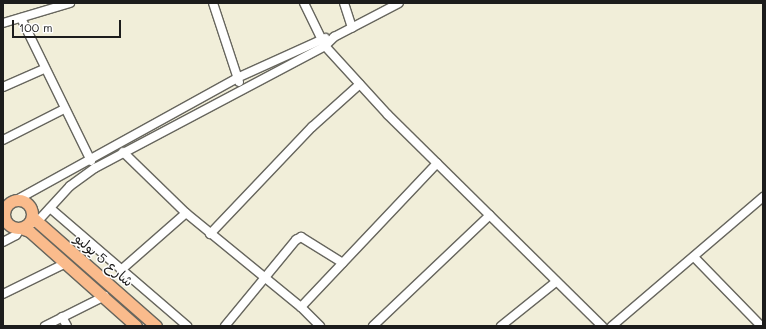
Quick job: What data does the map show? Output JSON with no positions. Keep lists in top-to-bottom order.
{
  "streets": {
    "main road": ["شارع 5 يوليو"]
  },
  "scale_bar": "100 m"
}
